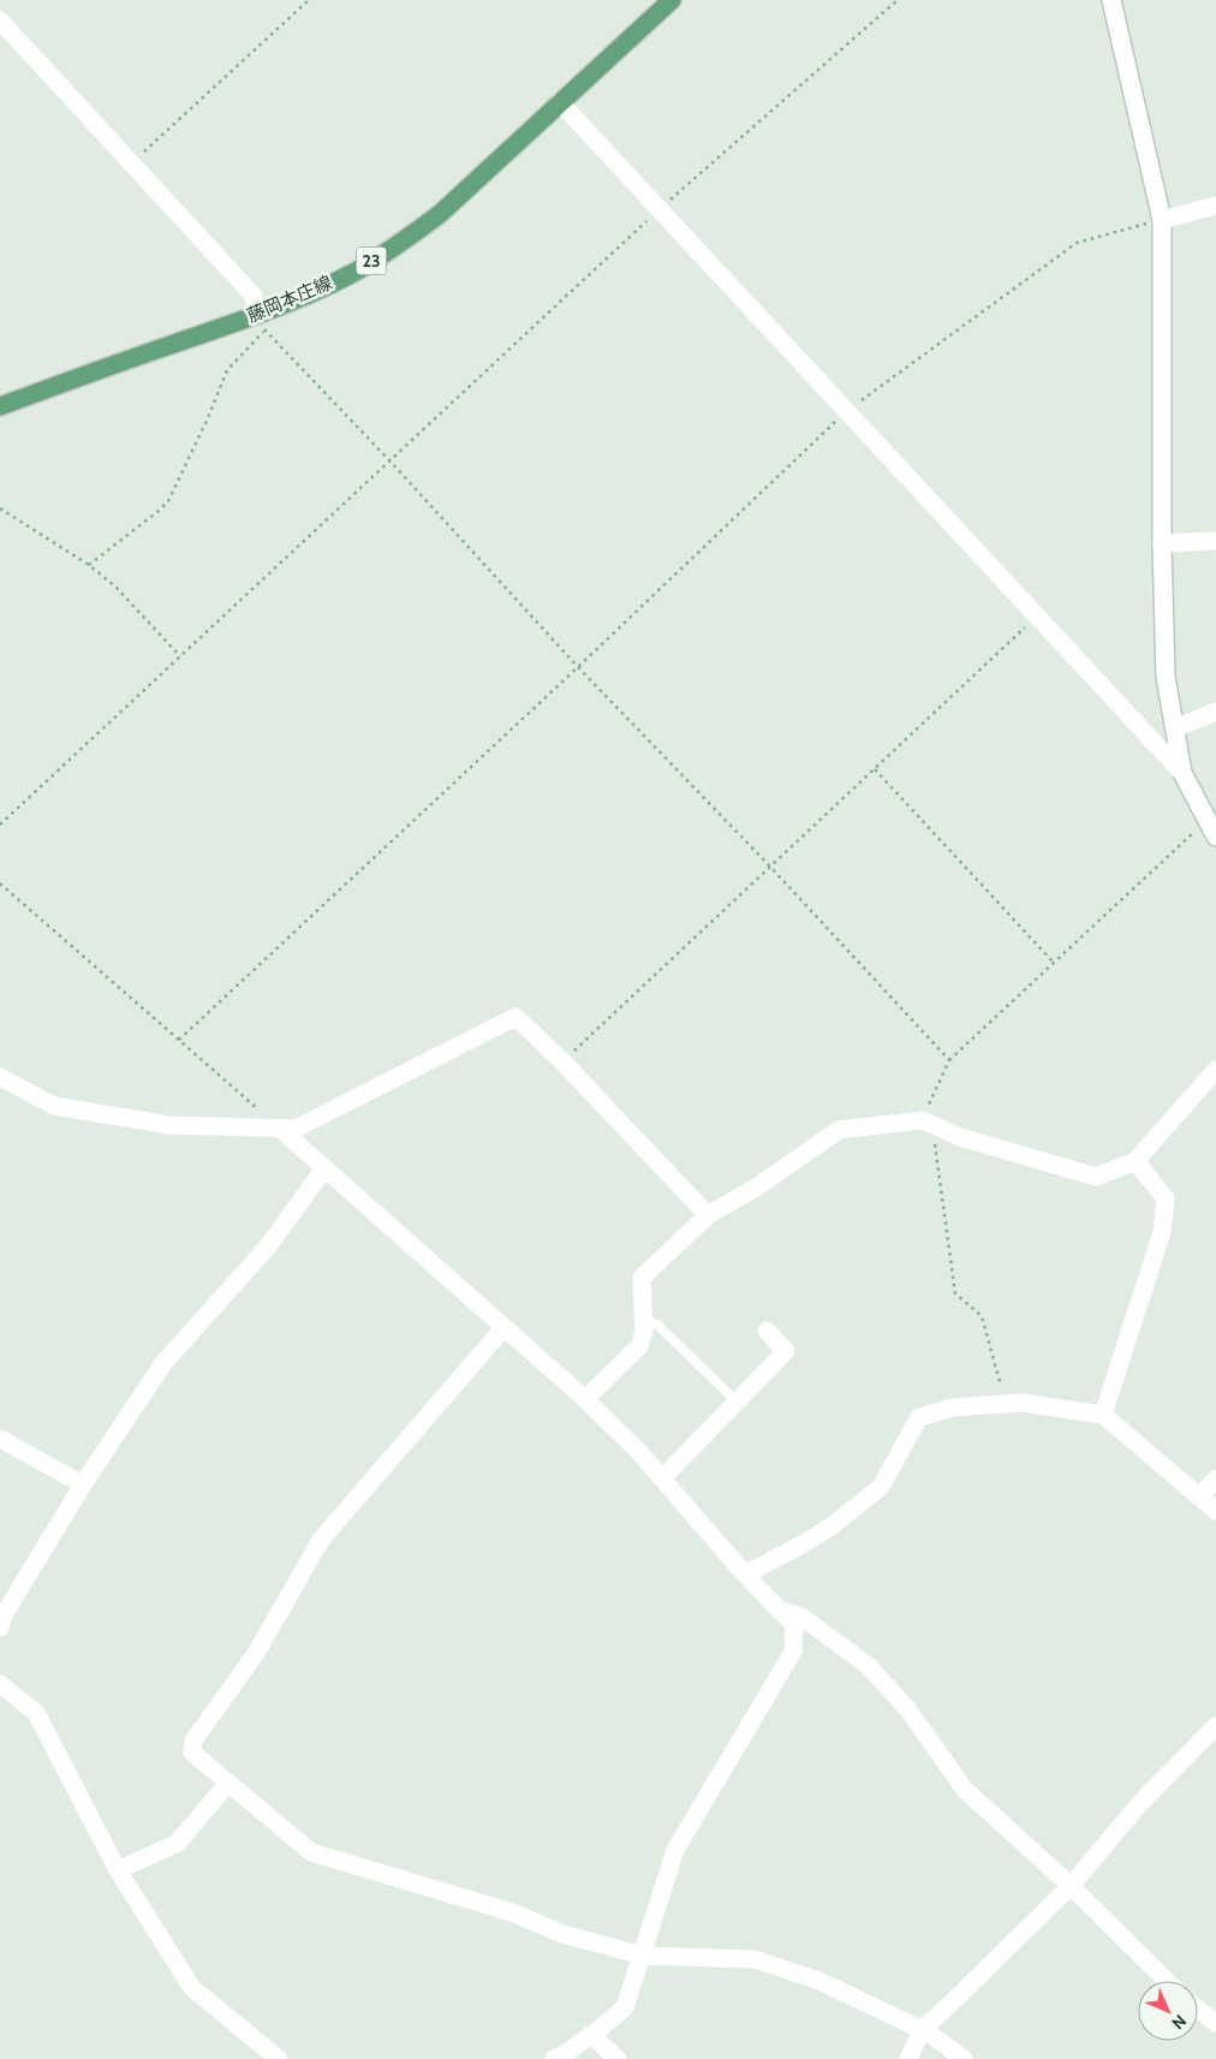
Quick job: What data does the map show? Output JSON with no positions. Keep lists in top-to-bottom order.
{
  "streets": {
    "main road": ["23", "藤岡本庄線"]
  },
  "north": "bottom right"
}
